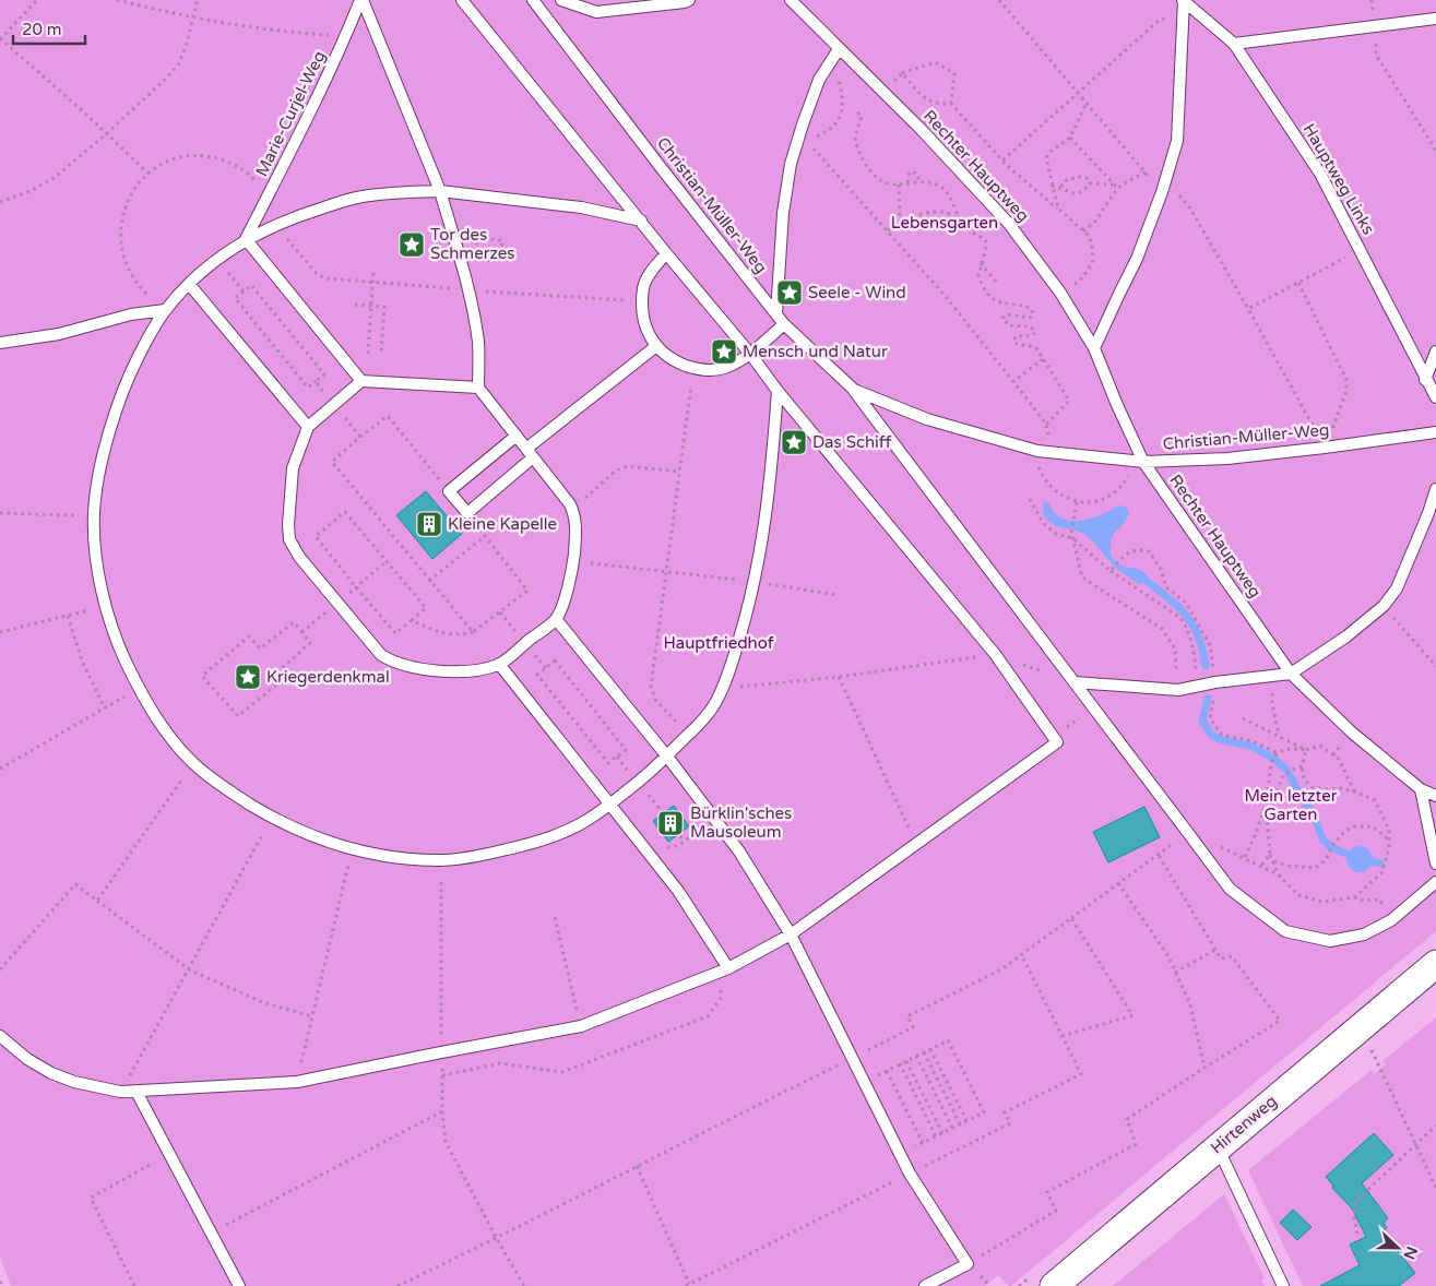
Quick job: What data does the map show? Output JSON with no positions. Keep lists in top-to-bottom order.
{
  "streets": {
    "street": ["Hirtenweg"],
    "lane": [
      "Marie-Curjel-Weg",
      "Rechter Hauptweg",
      "Hauptweg Links",
      "Christian-Müller-Weg"
    ]
  },
  "crossings": [
    ["Rechter Hauptweg", "Christian-Müller-Weg"]
  ],
  "parks": ["Lebensgarten", "Hauptfriedhof", "Mein letzter Garten"],
  "places": {
    "place": [
      "Tor des Schmerzes",
      "Seele - Wind",
      "Mensch und Natur",
      "Das Schiff",
      "Kriegerdenkmal"
    ],
    "building": ["Kleine Kapelle", "Bürklin'sches Mausoleum"]
  },
  "scale_bar": "20 m",
  "north": "right"
}
